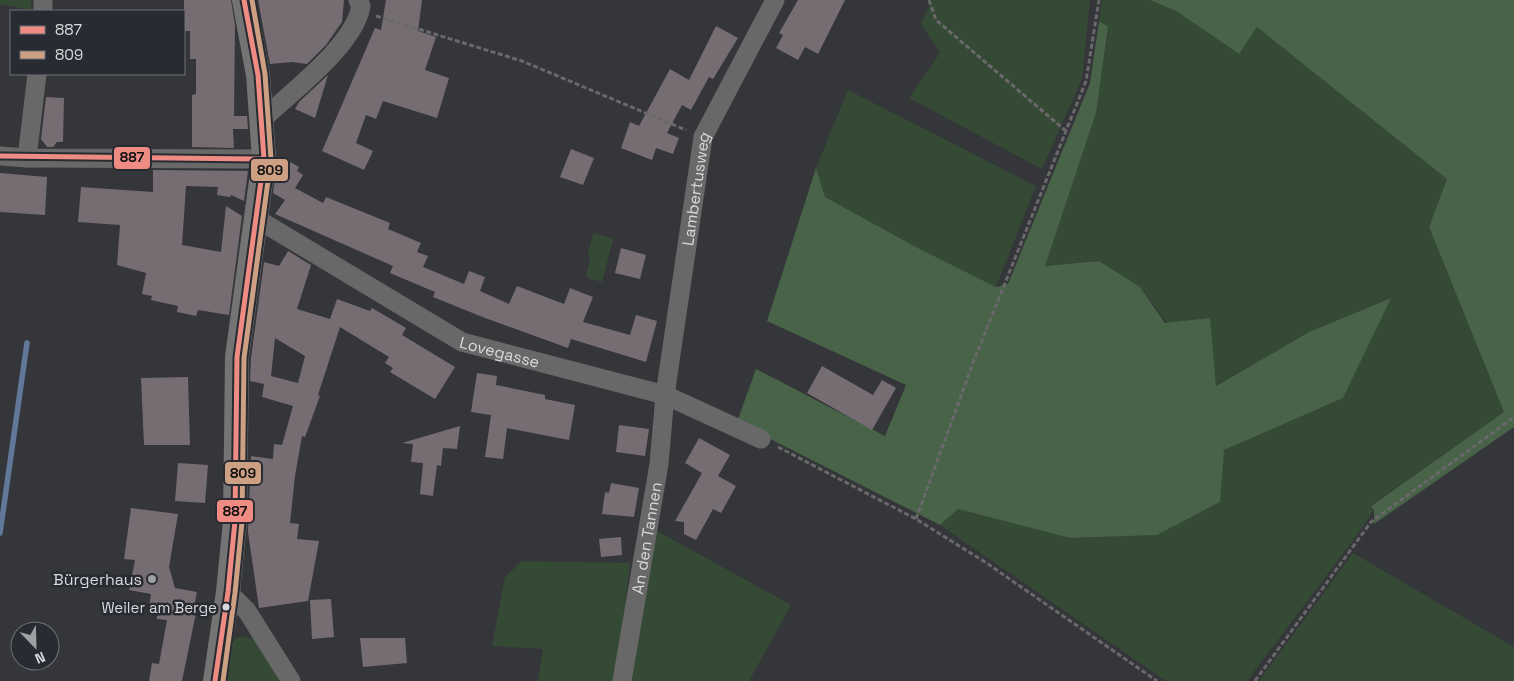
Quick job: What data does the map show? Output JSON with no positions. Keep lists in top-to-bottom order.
{
  "streets": {
    "street": ["Lambertusweg", "Lovegasse", "An den Tannen"]
  },
  "crossings": [
    ["Lambertusweg", "Lovegasse"],
    ["Lambertusweg", "An den Tannen"],
    ["Lovegasse", "An den Tannen"]
  ],
  "places": ["Bürgerhaus", "Weiler am Berge"],
  "lines": ["transit line 887", "transit line 809"],
  "legend": ["887", "809"],
  "north": "bottom right"
}
